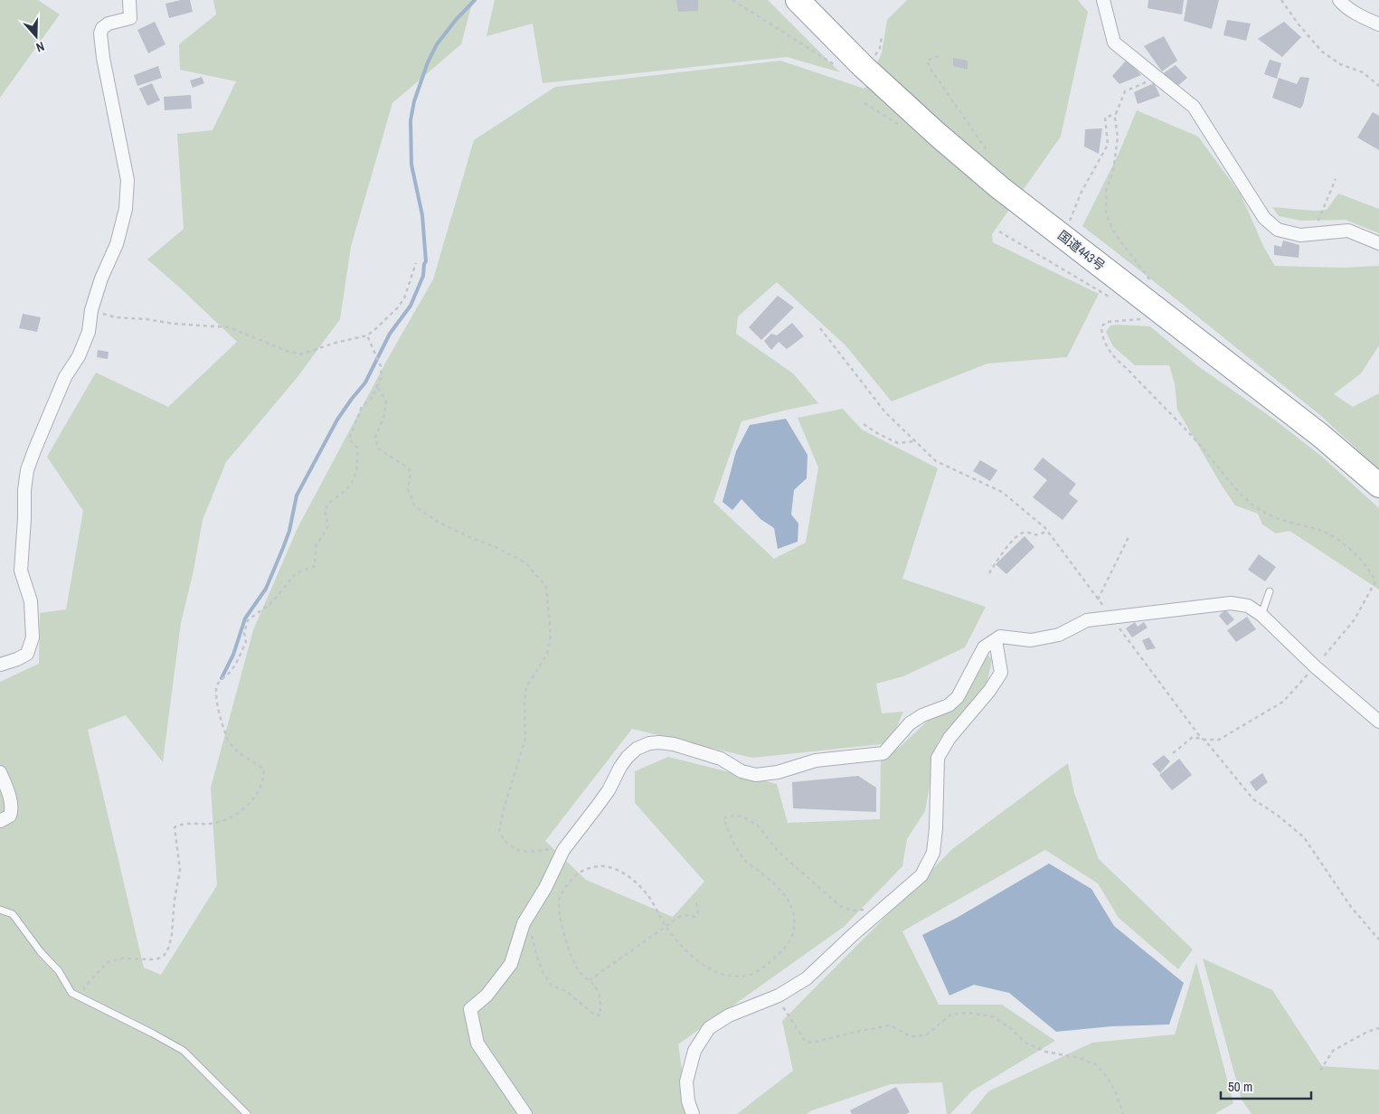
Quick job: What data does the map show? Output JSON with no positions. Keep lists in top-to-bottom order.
{
  "streets": {
    "highway": ["国道443号"]
  },
  "scale_bar": "50 m",
  "north": "bottom"
}
